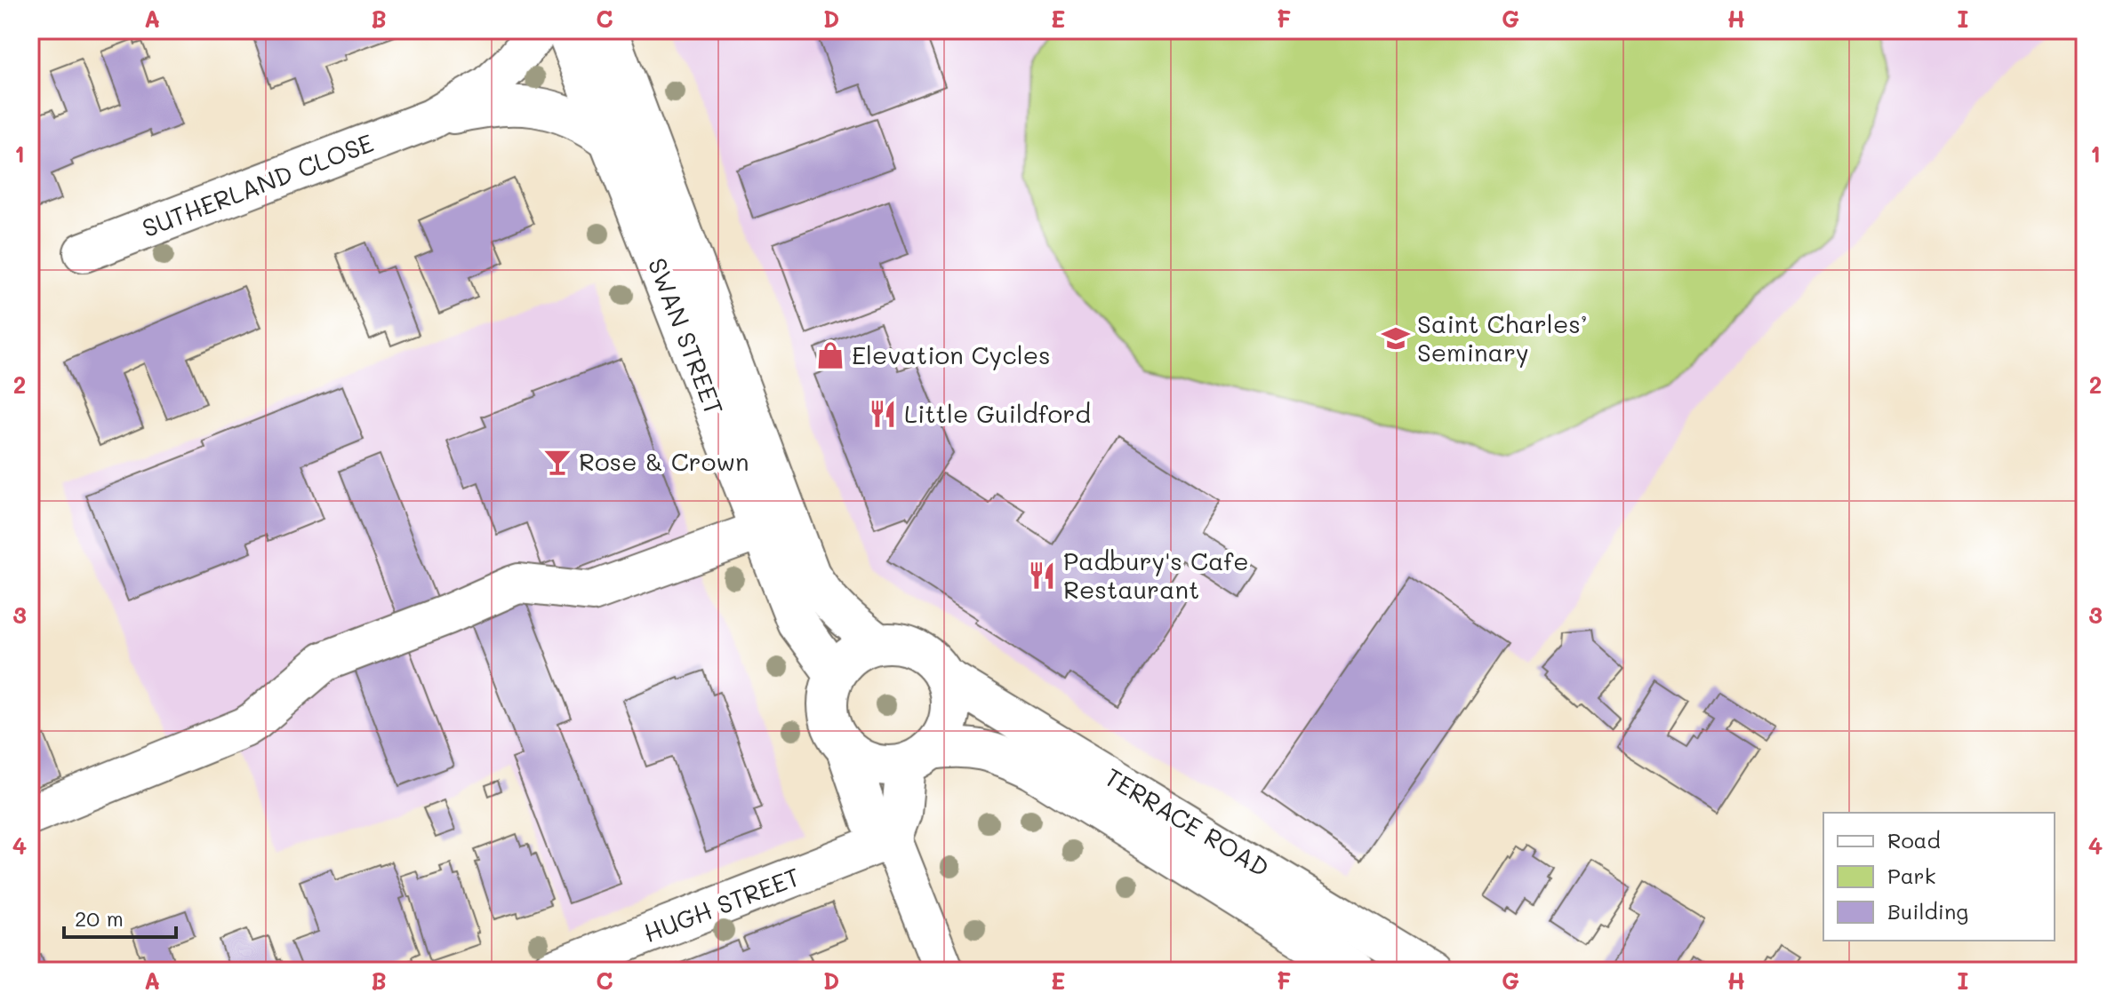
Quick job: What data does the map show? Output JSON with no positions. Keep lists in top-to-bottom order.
{
  "streets": {
    "street": [
      "SUTHERLAND CLOSE",
      "SWAN STREET",
      "TERRACE ROAD",
      "HUGH STREET"
    ]
  },
  "crossings": [
    ["SUTHERLAND CLOSE", "SWAN STREET"],
    ["SWAN STREET", "TERRACE ROAD"]
  ],
  "places": {
    "school or university": ["Saint Charles’ Seminary"],
    "shop": ["Elevation Cycles"],
    "restaurant": ["Little Guildford", "Padbury's Cafe Restaurant"],
    "bar": ["Rose & Crown"]
  },
  "legend": ["Road", "Park", "Building"],
  "scale_bar": "20 m",
  "grid": {
    "columns": [
      "A",
      "B",
      "C",
      "D",
      "E",
      "F",
      "G",
      "H",
      "I"
    ],
    "rows": [
      "1",
      "2",
      "3",
      "4"
    ]
  }
}
